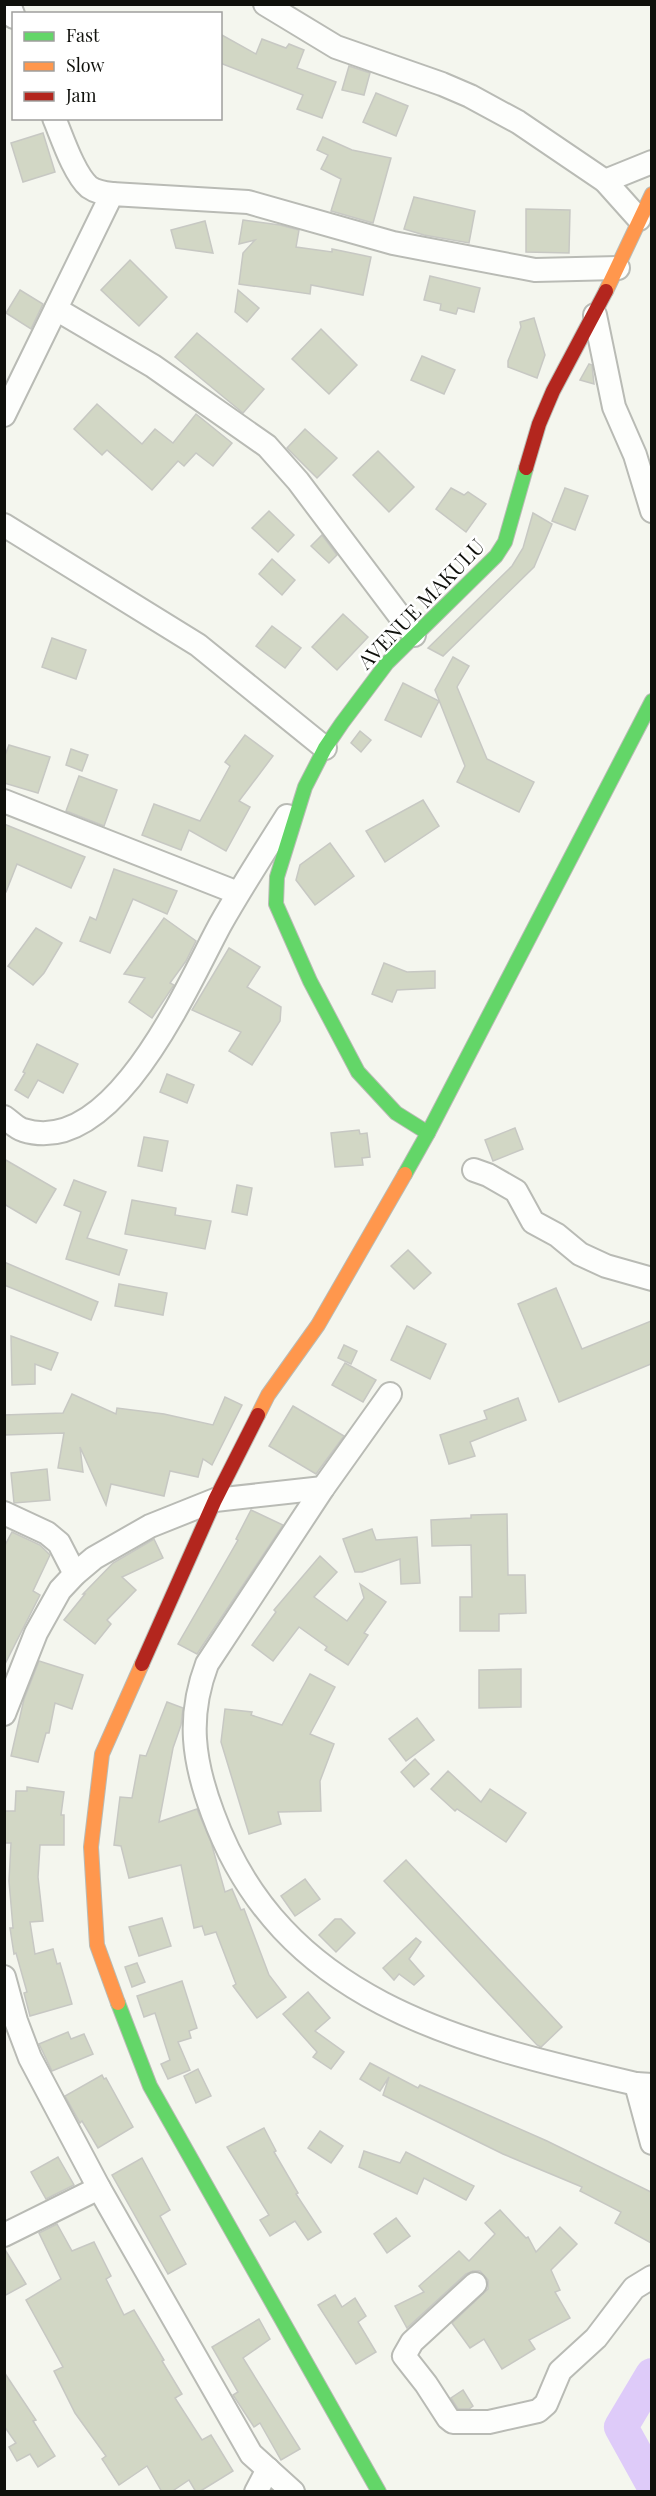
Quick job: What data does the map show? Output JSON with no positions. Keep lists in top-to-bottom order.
{
  "streets": {
    "main road": ["AVENUE MAKULU"]
  },
  "legend": ["Fast", "Slow", "Jam"]
}
